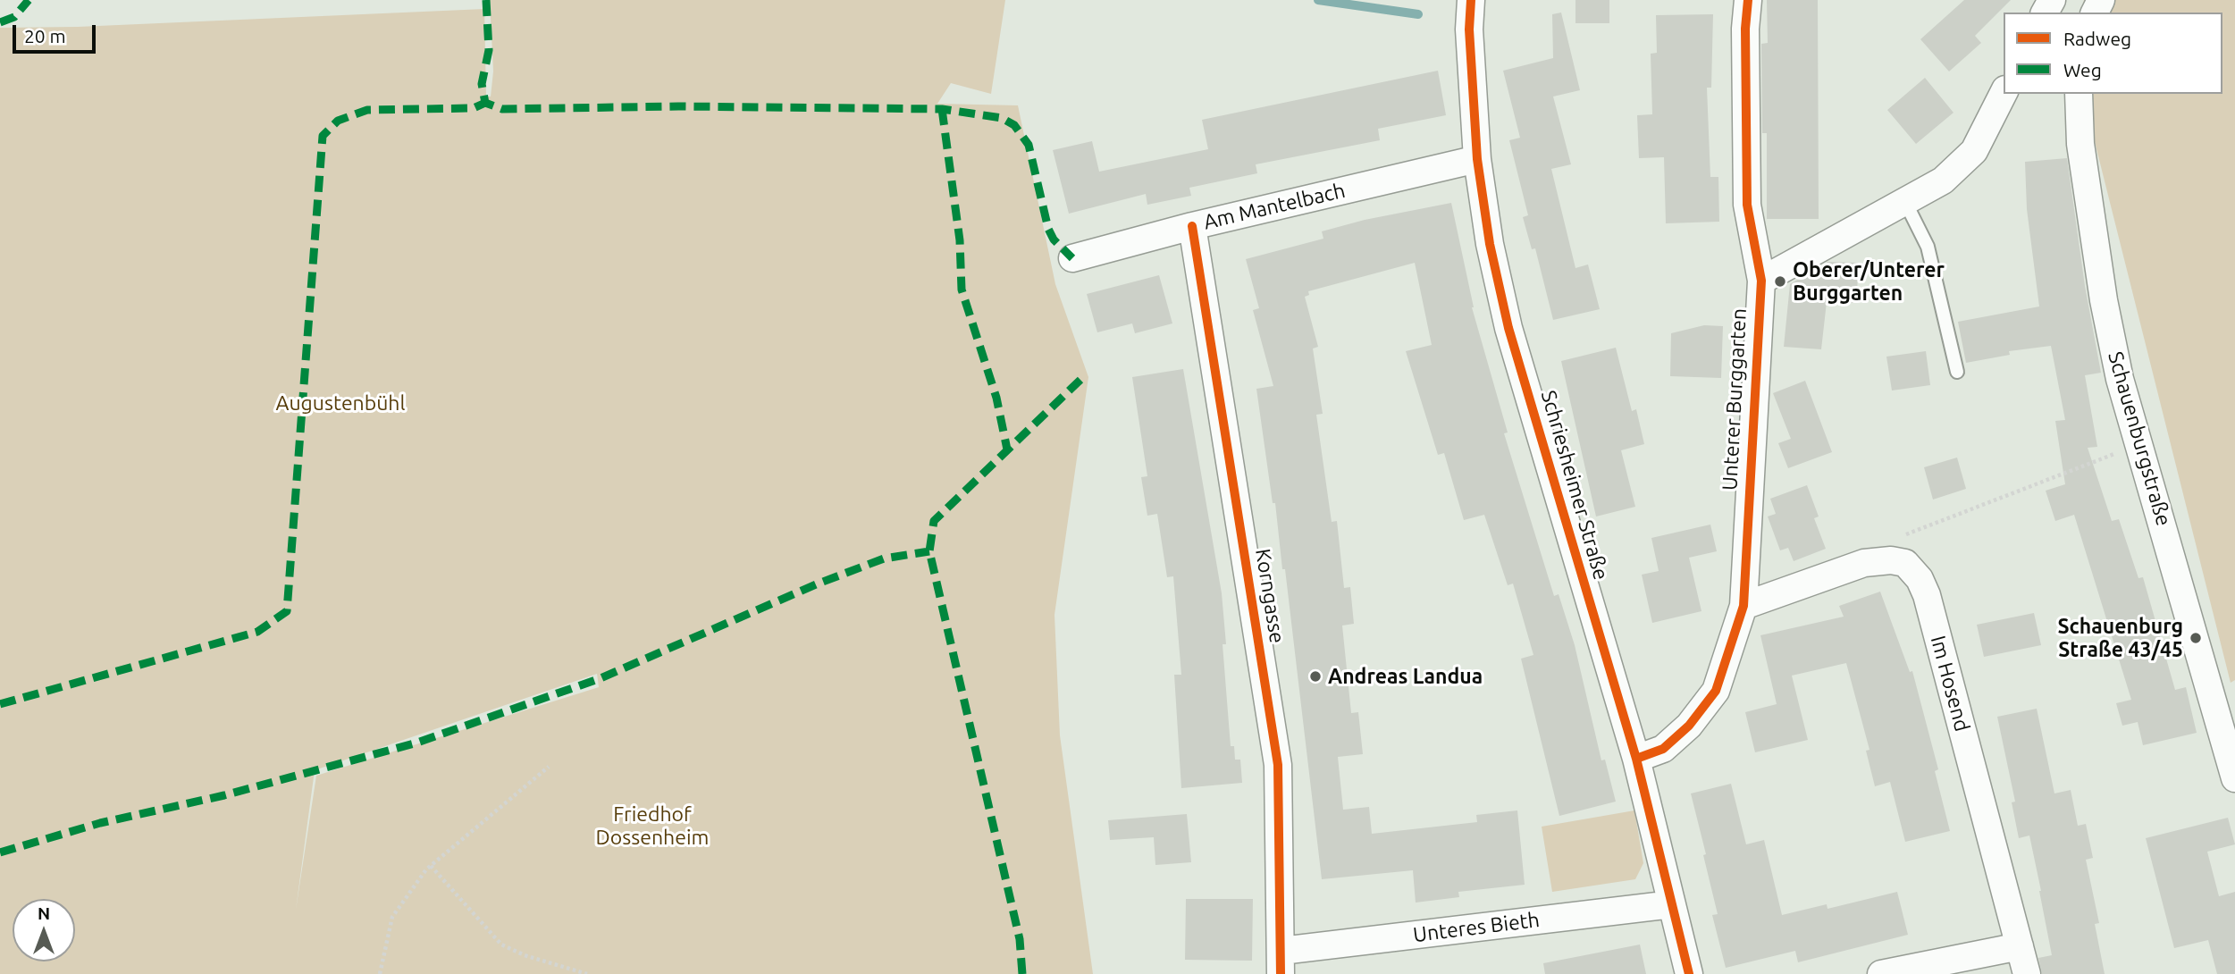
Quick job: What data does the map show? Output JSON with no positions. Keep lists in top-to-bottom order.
{
  "streets": {
    "street": [
      "Am Mantelbach",
      "Unterer Burggarten",
      "Schauenburgstraße",
      "Schriesheimer Straße",
      "Korngasse",
      "Im Hosend",
      "Unteres Bieth"
    ]
  },
  "crossings": [
    ["Am Mantelbach", "Schriesheimer Straße"],
    ["Am Mantelbach", "Korngasse"],
    ["Unterer Burggarten", "Schriesheimer Straße"],
    ["Unterer Burggarten", "Im Hosend"],
    ["Schriesheimer Straße", "Unteres Bieth"],
    ["Korngasse", "Unteres Bieth"]
  ],
  "parks": ["Augustenbühl", "Friedhof Dossenheim"],
  "places": ["Oberer/Unterer Burggarten", "Schauenburg Straße 43/45", "Andreas Landua"],
  "legend": ["Radweg", "Weg"],
  "scale_bar": "20 m",
  "north": "top"
}
